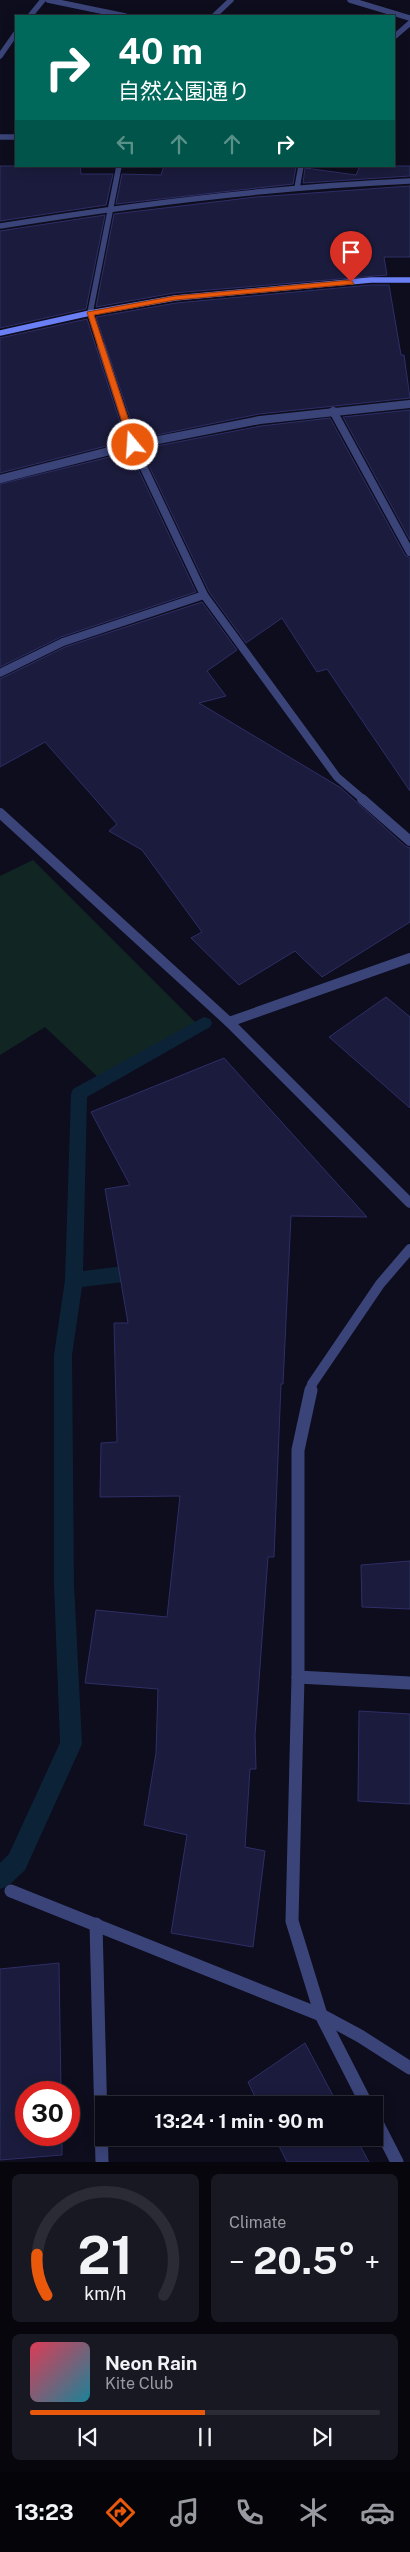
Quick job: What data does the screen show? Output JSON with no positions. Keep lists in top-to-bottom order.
{
  "page": {
    "turn": ["40 m", "自然公園通り"],
    "limit": "30",
    "trip": "13:24 · 1 min · 90 m",
    "tile": "Climate",
    "heat": ["−", "20.5°", "+"],
    "song": ["Neon Rain", "Kite Club"],
    "tabs": "13:23",
    "gauge": ["21", "km/h"]
  }
}
